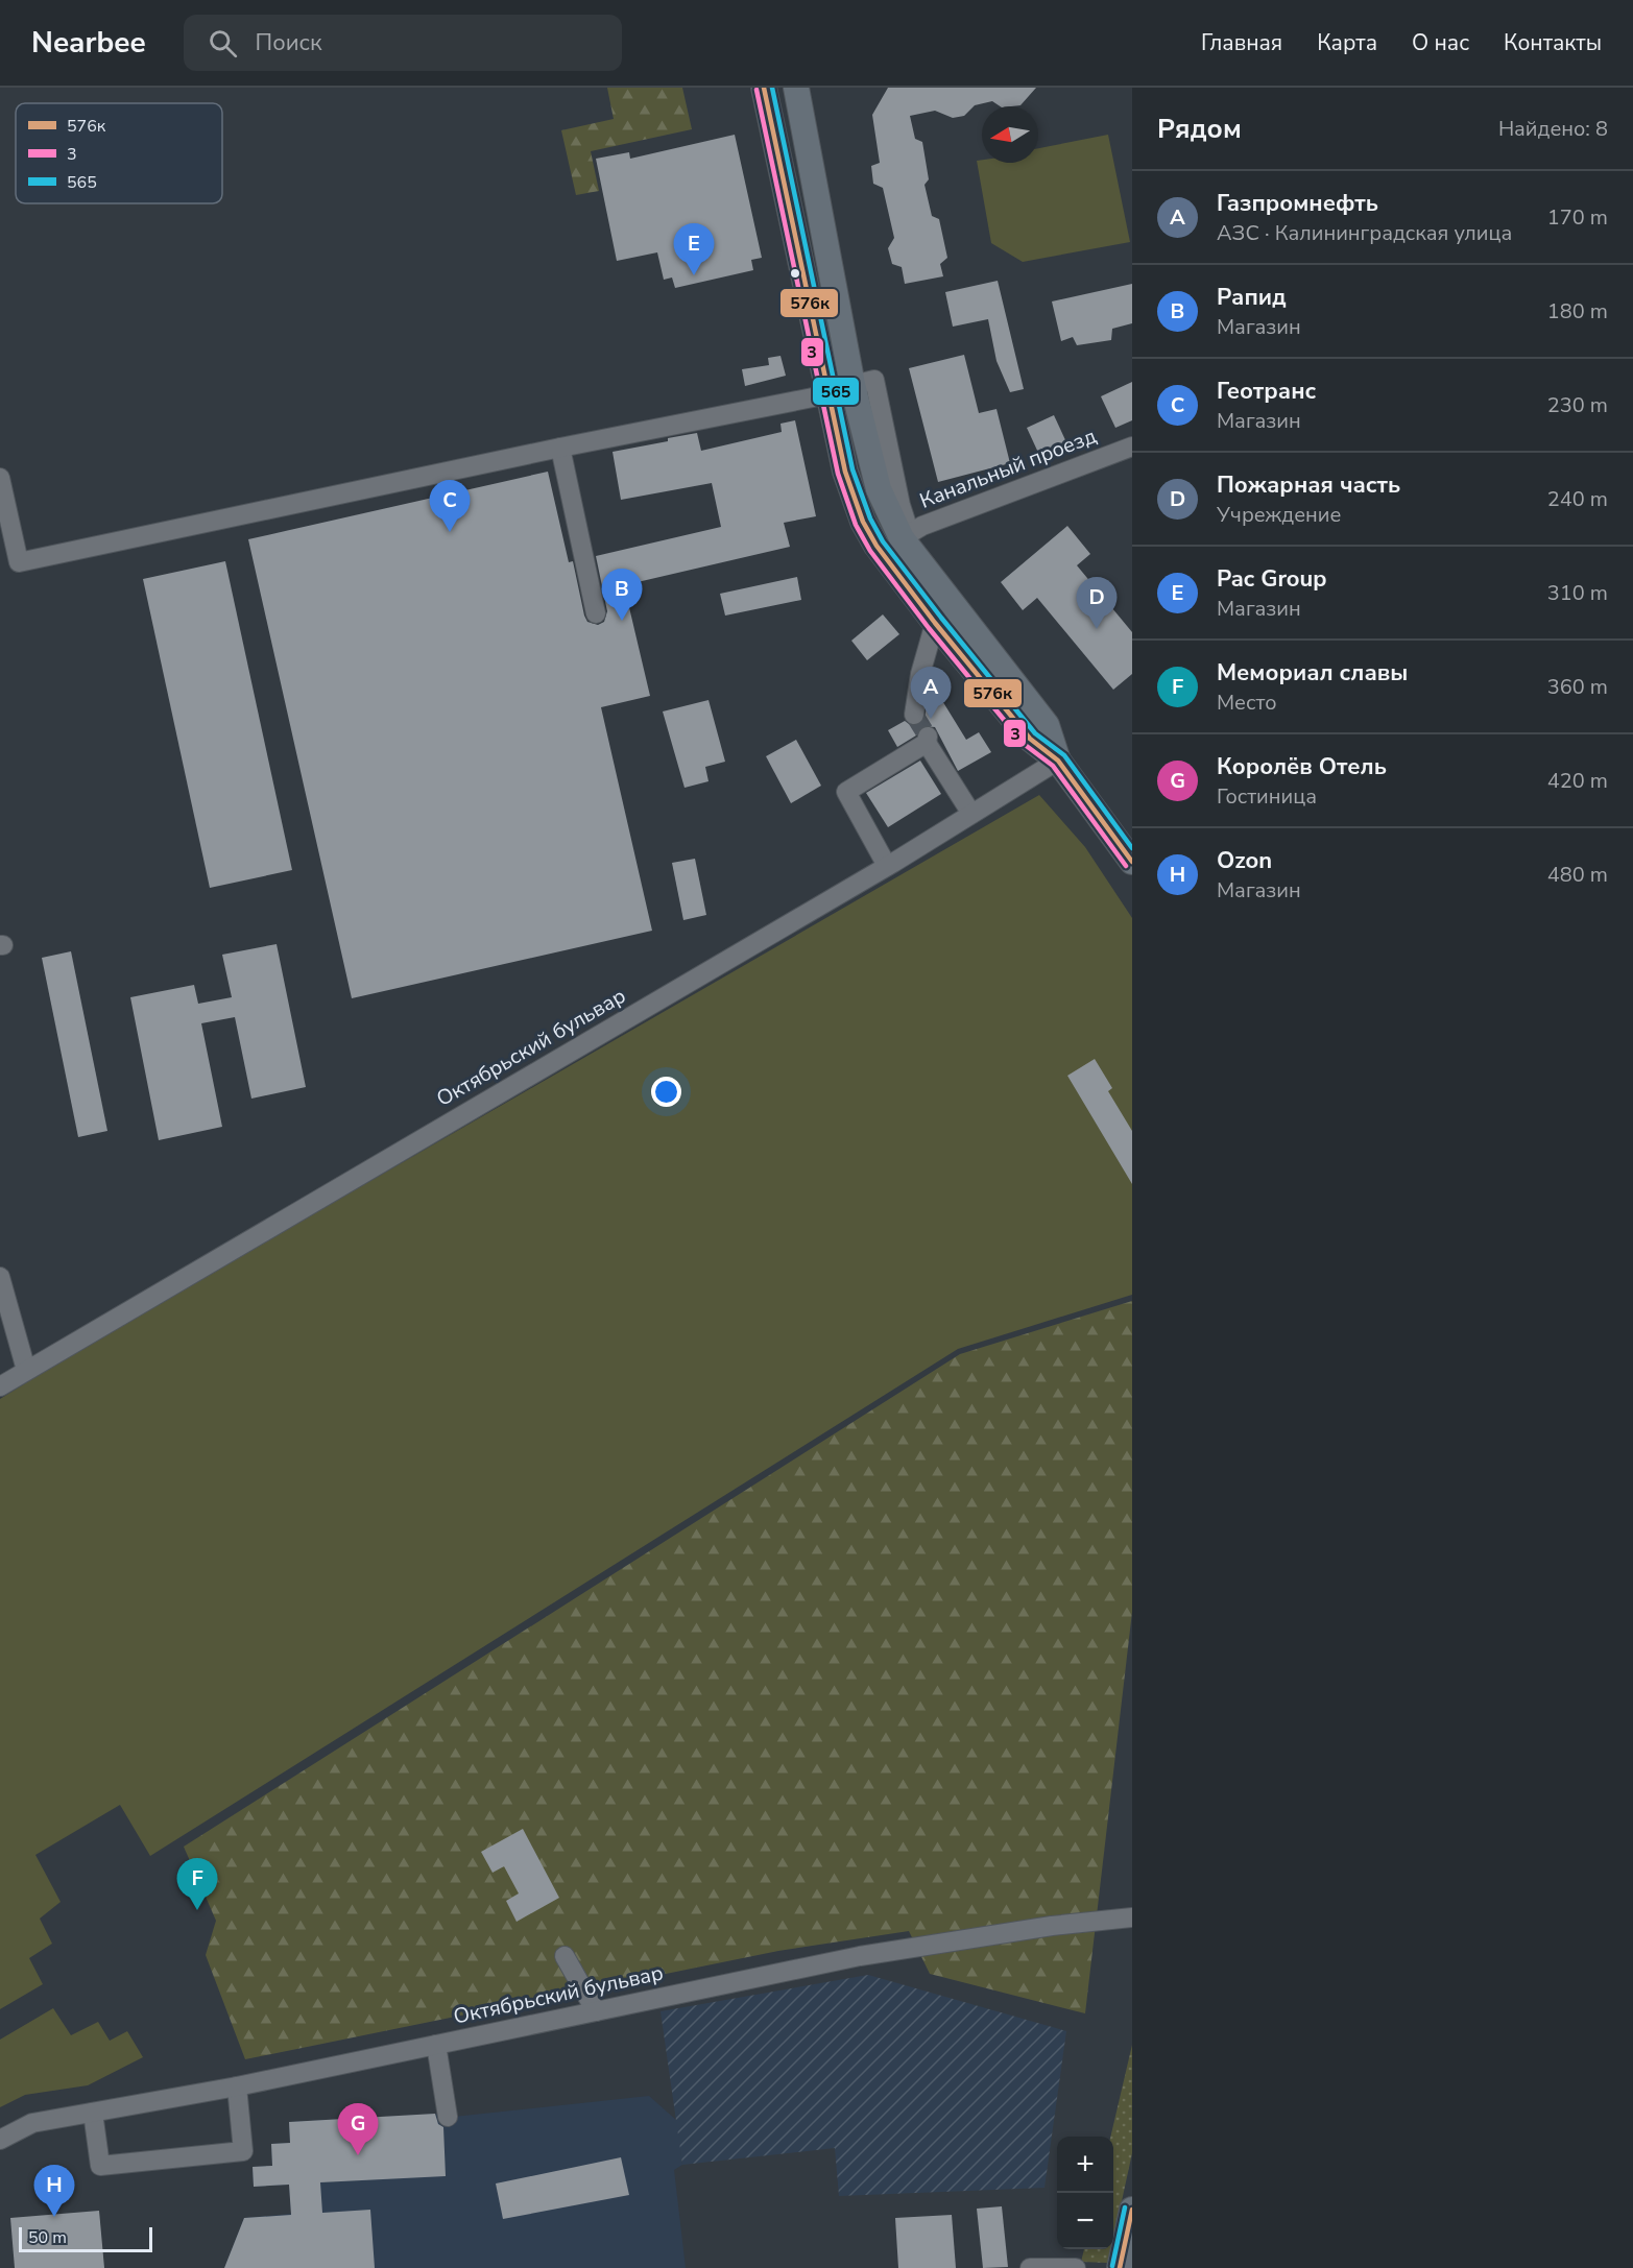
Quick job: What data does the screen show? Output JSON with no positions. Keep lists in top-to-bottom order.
{
  "streets": {
    "street": ["Канальный проезд", "Октябрьский бульвар"]
  },
  "lines": ["transit line 576к", "transit line 565", "transit line 3"],
  "legend": ["576к", "3", "565"],
  "scale_bar": "50 m",
  "north": "left",
  "page": {
    "header": "Nearbee",
    "search": "Поиск",
    "nav": [
      "Главная",
      "Карта",
      "О нас",
      "Контакты"
    ],
    "heading": ["Рядом", "Найдено: 8"],
    "list": [
      {
        "mark": "A",
        "name": "Газпромнефть",
        "note": "АЗС · Калининградская улица",
        "value": "170 m"
      },
      {
        "mark": "B",
        "name": "Рапид",
        "note": "Магазин",
        "value": "180 m"
      },
      {
        "mark": "C",
        "name": "Геотранс",
        "note": "Магазин",
        "value": "230 m"
      },
      {
        "mark": "D",
        "name": "Пожарная часть",
        "note": "Учреждение",
        "value": "240 m"
      },
      {
        "mark": "E",
        "name": "Pac Group",
        "note": "Магазин",
        "value": "310 m"
      },
      {
        "mark": "F",
        "name": "Мемориал славы",
        "note": "Место",
        "value": "360 m"
      },
      {
        "mark": "G",
        "name": "Королёв Отель",
        "note": "Гостиница",
        "value": "420 m"
      },
      {
        "mark": "H",
        "name": "Ozon",
        "note": "Магазин",
        "value": "480 m"
      }
    ],
    "pins": [
      "E",
      "C",
      "B",
      "D",
      "A",
      "F",
      "G",
      "H"
    ],
    "map_buttons": ["+", "−"],
    "scale": "50 m"
  }
}
